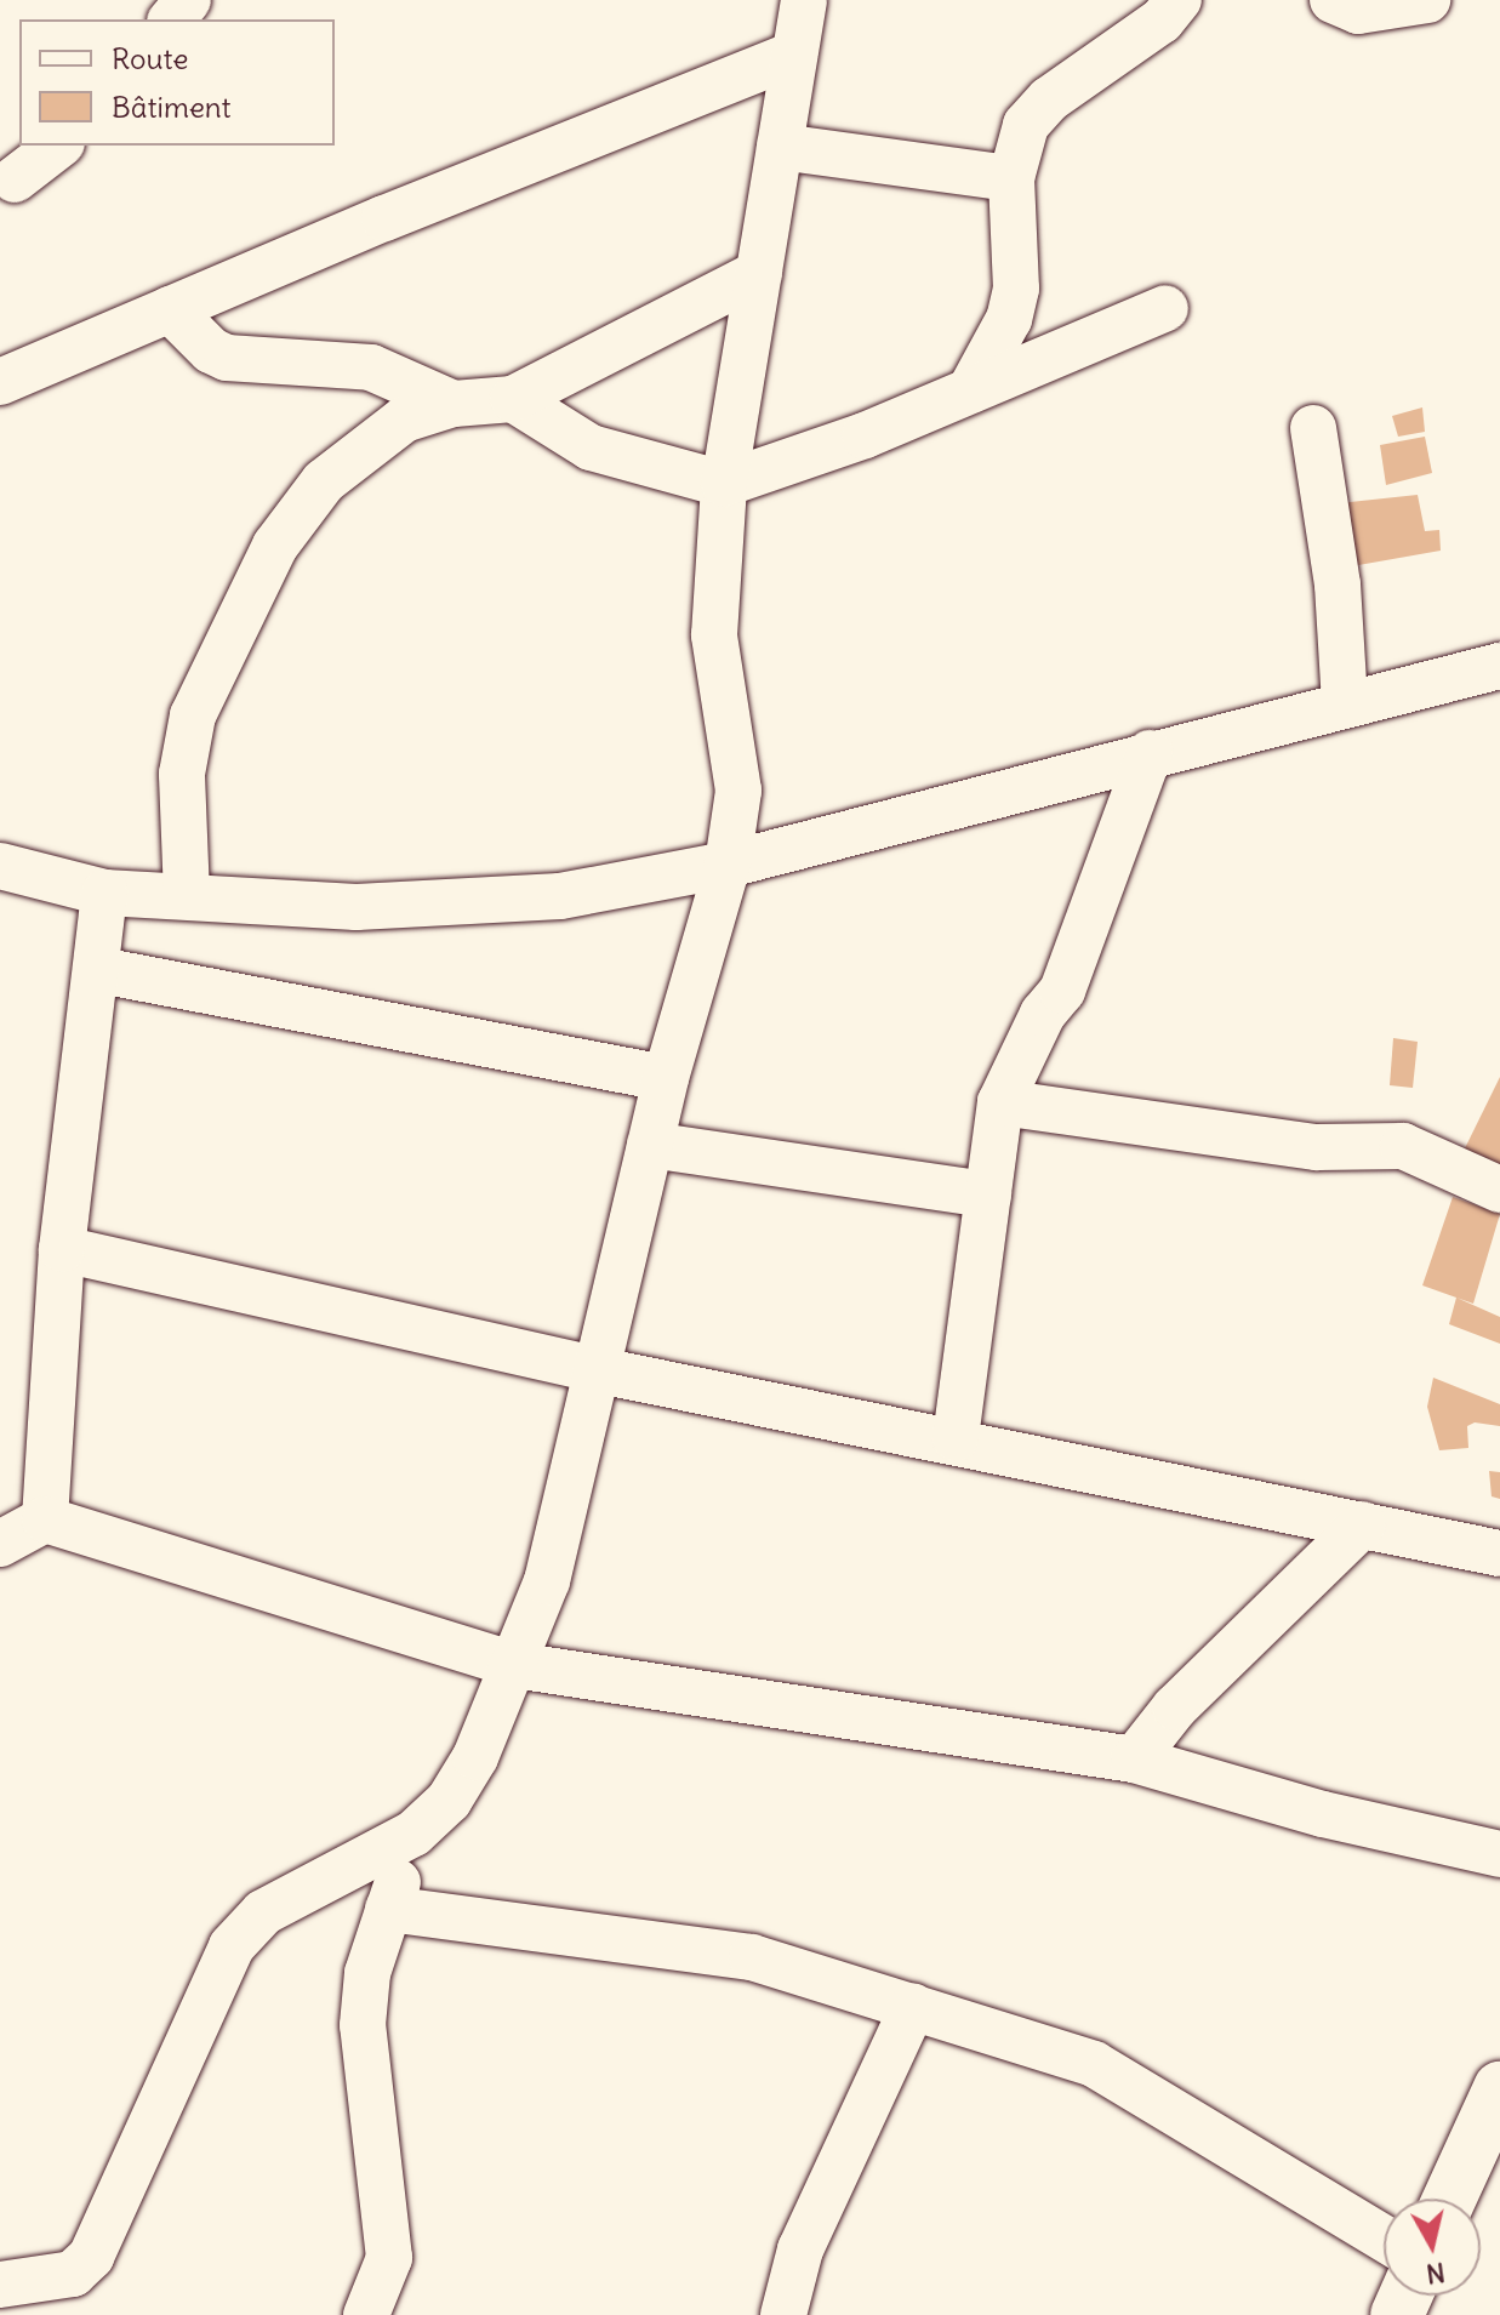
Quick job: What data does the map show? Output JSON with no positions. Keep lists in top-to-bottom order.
{
  "legend": ["Route", "Bâtiment"],
  "north": "bottom"
}
